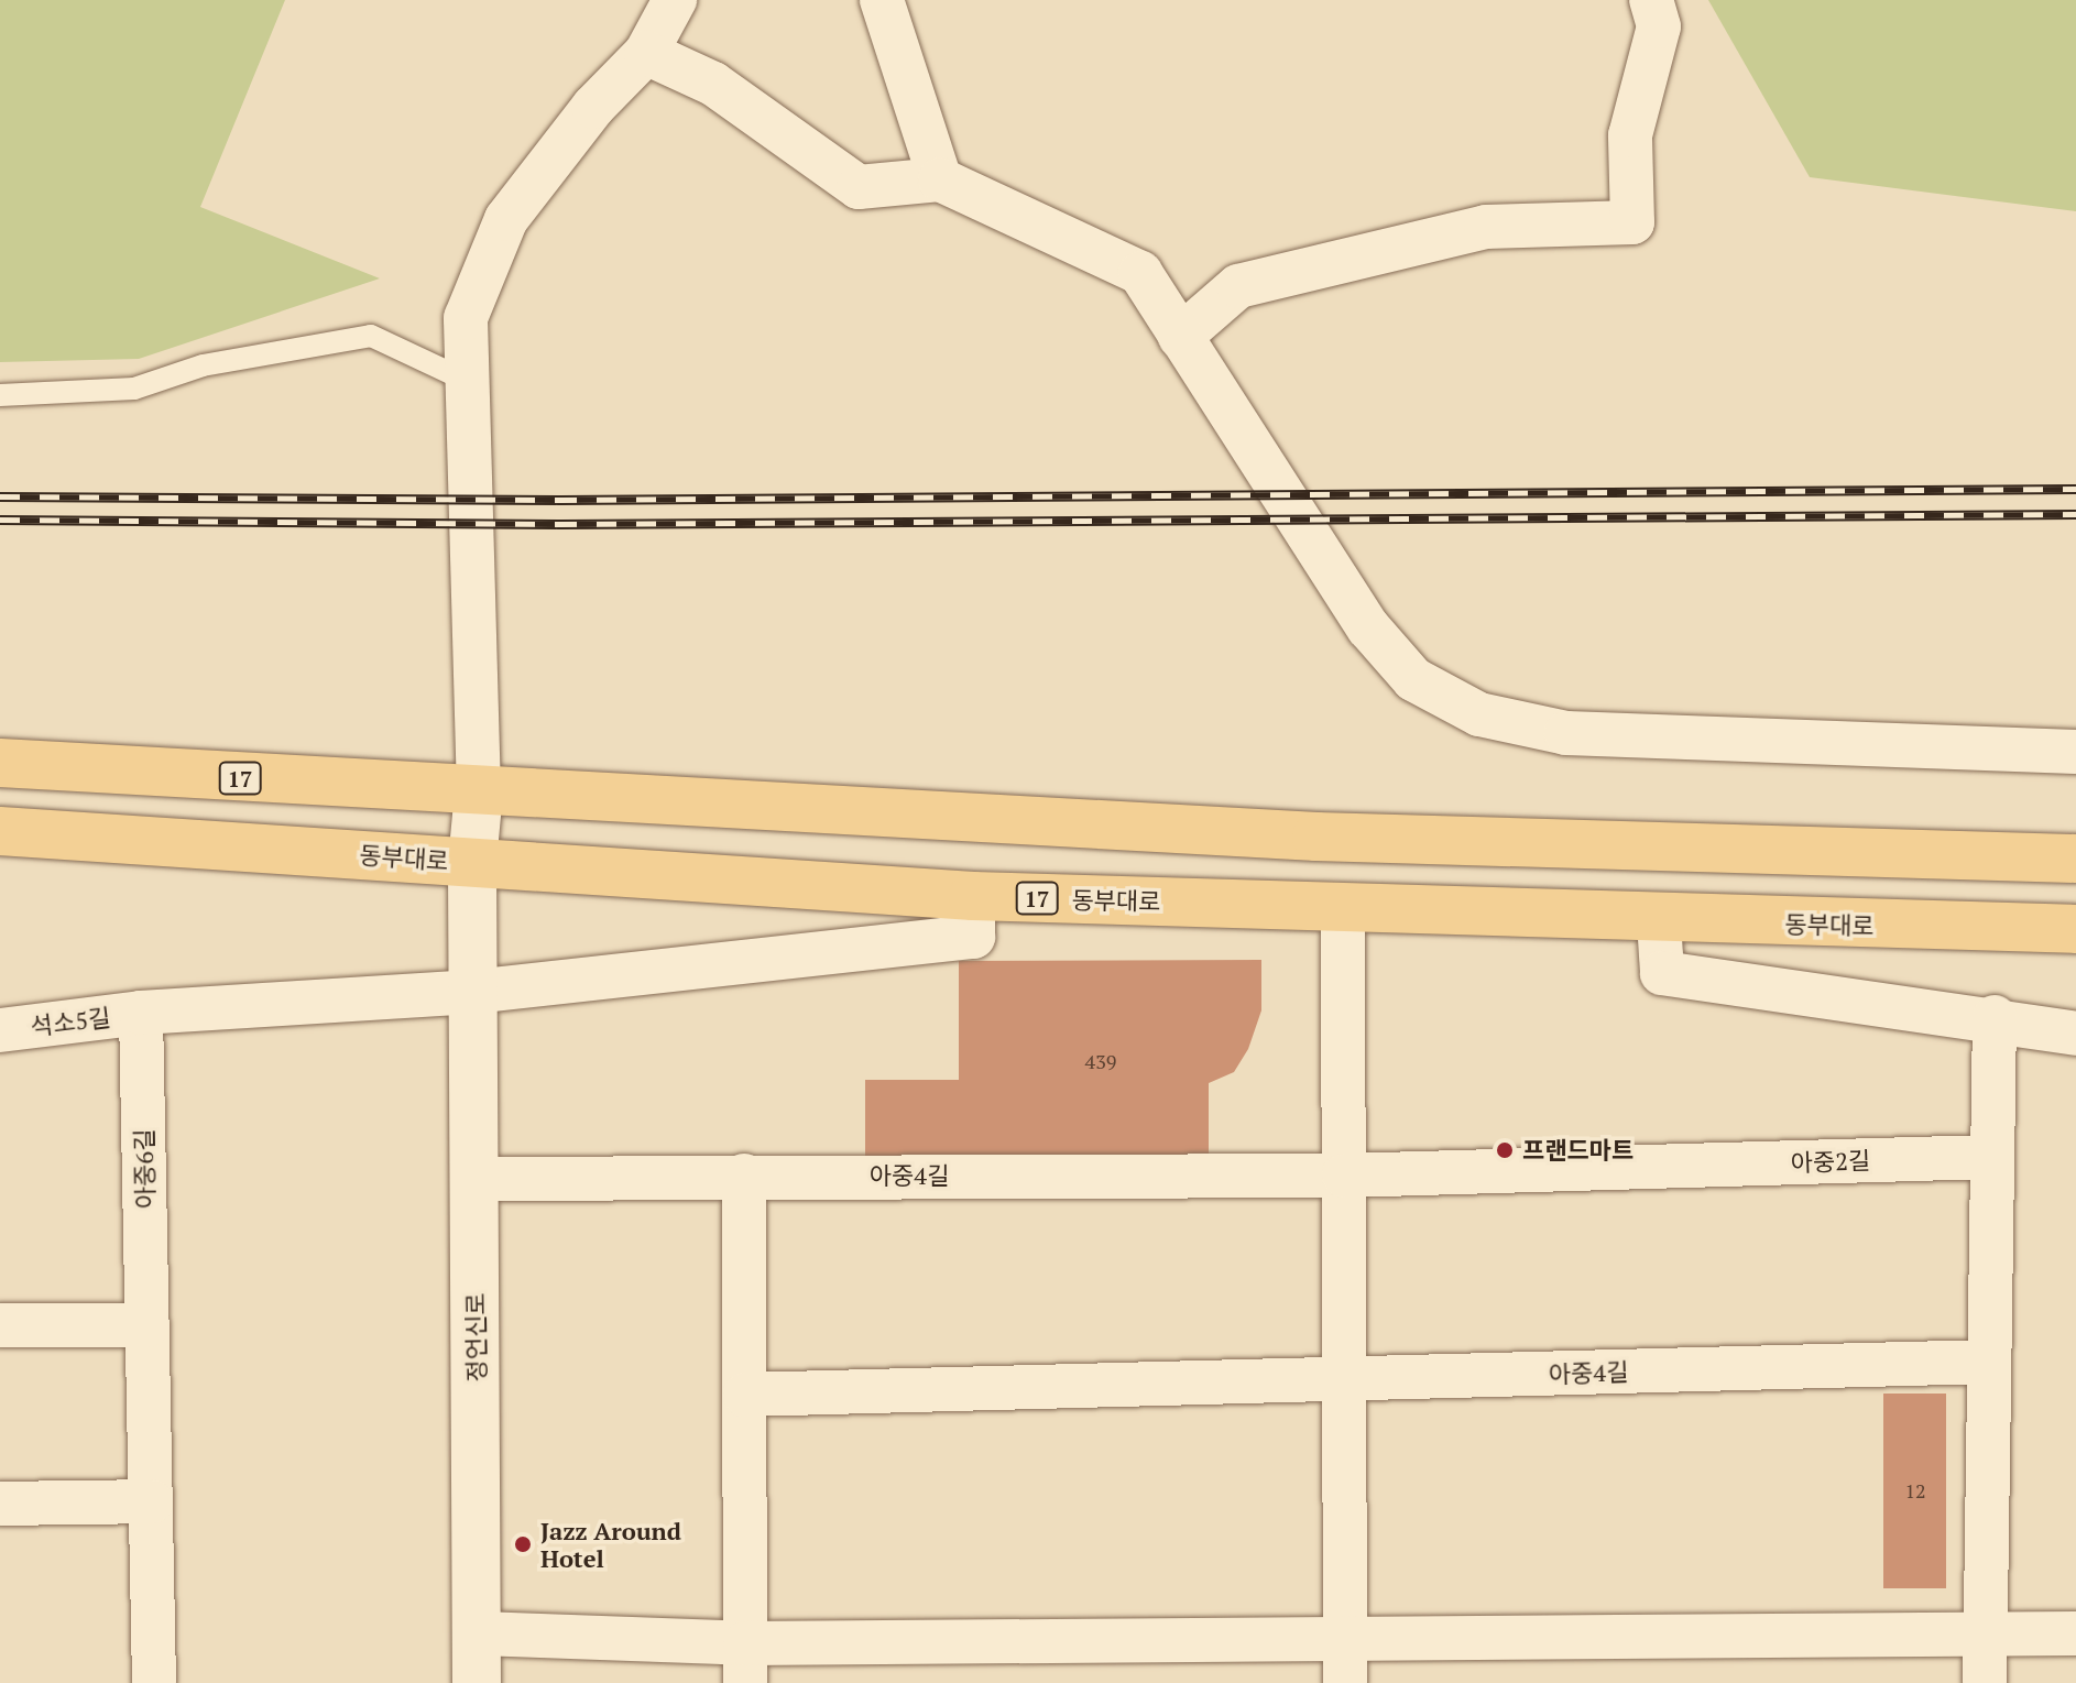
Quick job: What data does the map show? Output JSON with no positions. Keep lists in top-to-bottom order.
{
  "streets": {
    "main road": ["17", "동부대로"],
    "street": [
      "석소5길",
      "아중2길",
      "아중6길",
      "아중4길",
      "정언신로"
    ]
  },
  "crossings": [
    ["17", "정언신로"],
    ["동부대로", "석소5길"],
    ["동부대로", "정언신로"],
    ["석소5길", "아중6길"],
    ["석소5길", "정언신로"],
    ["아중2길", "아중4길"],
    ["아중4길", "정언신로"]
  ],
  "places": ["프랜드마트", "Jazz Around Hotel"],
  "house_numbers": ["439", "12"]
}
